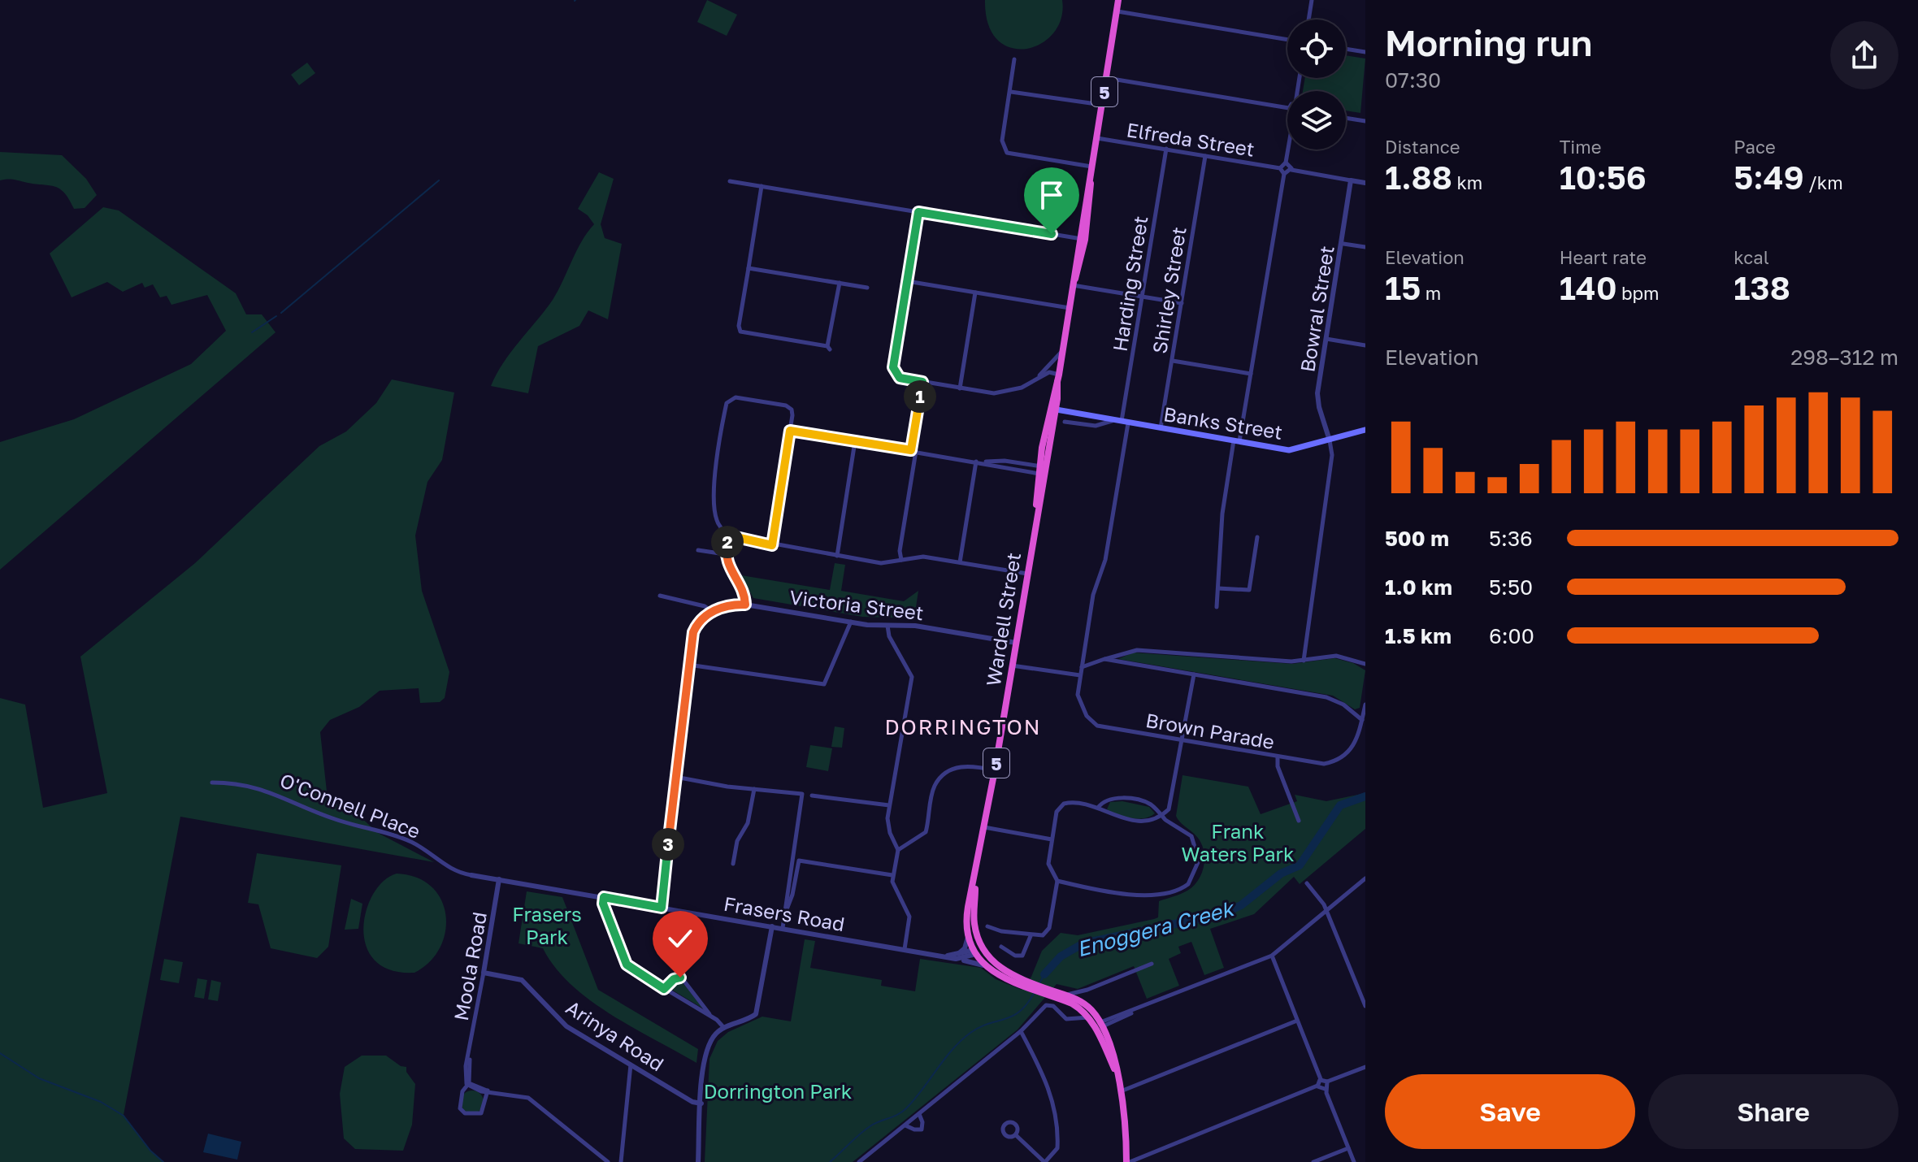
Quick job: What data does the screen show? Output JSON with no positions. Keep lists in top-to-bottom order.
{
  "streets": {
    "highway": ["5", "Wardell Street"],
    "main road": ["Banks Street"],
    "street": [
      "Elfreda Street",
      "Harding Street",
      "Shirley Street",
      "Bowral Street",
      "Victoria Street",
      "Brown Parade",
      "O'Connell Place",
      "Frasers Road",
      "Moola Road",
      "Arinya Road"
    ]
  },
  "crossings": [
    ["5", "Wardell Street"],
    ["5", "Frasers Road"],
    ["Elfreda Street", "Harding Street"],
    ["Elfreda Street", "Shirley Street"],
    ["Elfreda Street", "Wardell Street"],
    ["Harding Street", "Banks Street"],
    ["Harding Street", "Brown Parade"],
    ["Shirley Street", "Banks Street"],
    ["Bowral Street", "Banks Street"],
    ["Banks Street", "Wardell Street"],
    ["Victoria Street", "Wardell Street"],
    ["Wardell Street", "Frasers Road"],
    ["O'Connell Place", "Frasers Road"],
    ["Frasers Road", "Moola Road"],
    ["Moola Road", "Arinya Road"]
  ],
  "districts": ["DORRINGTON"],
  "water": ["Enoggera Creek"],
  "parks": ["Frank Waters Park", "Frasers Park", "Dorrington Park"],
  "page": {
    "heading": ["Morning run", "07:30"],
    "stats": [
      ["Distance", "1.88 km"],
      ["Time", "10:56"],
      ["Pace", "5:49 /km"],
      ["Elevation", "15 m"],
      ["Heart rate", "140 bpm"],
      ["kcal", "138"]
    ],
    "chart": ["Elevation", "298–312 m"],
    "pins": ["1", "2", "3"],
    "list": [
      {
        "name": "500 m",
        "note": "5:36"
      },
      {
        "name": "1.0 km",
        "note": "5:50"
      },
      {
        "name": "1.5 km",
        "note": "6:00"
      }
    ],
    "buttons": ["Save", "Share"]
  }
}
